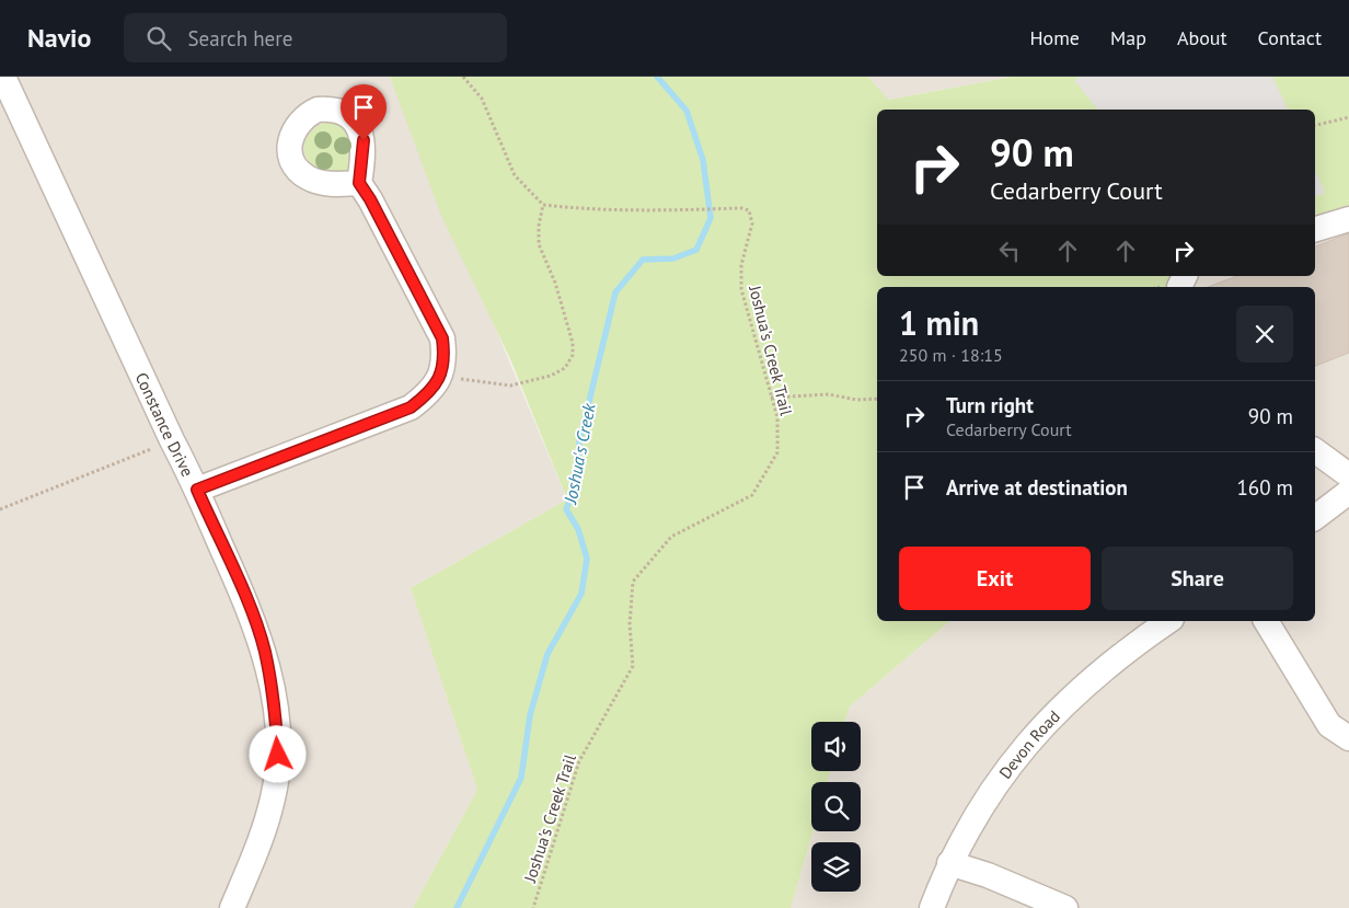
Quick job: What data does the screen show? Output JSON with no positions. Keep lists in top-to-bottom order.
{
  "streets": {
    "street": ["Constance Drive", "Devon Road"],
    "path": ["Joshua's Creek Trail"]
  },
  "water": ["Joshua's Creek"],
  "page": {
    "header": "Navio",
    "search": "Search here",
    "nav": [
      "Home",
      "Map",
      "About",
      "Contact"
    ],
    "turn": ["90 m", "Cedarberry Court"],
    "heading": ["1 min", "250 m · 18:15"],
    "list": [
      {
        "name": "Turn right",
        "note": "Cedarberry Court",
        "value": "90 m"
      },
      {
        "name": "Arrive at destination",
        "value": "160 m"
      }
    ],
    "buttons": ["Exit", "Share"]
  }
}
